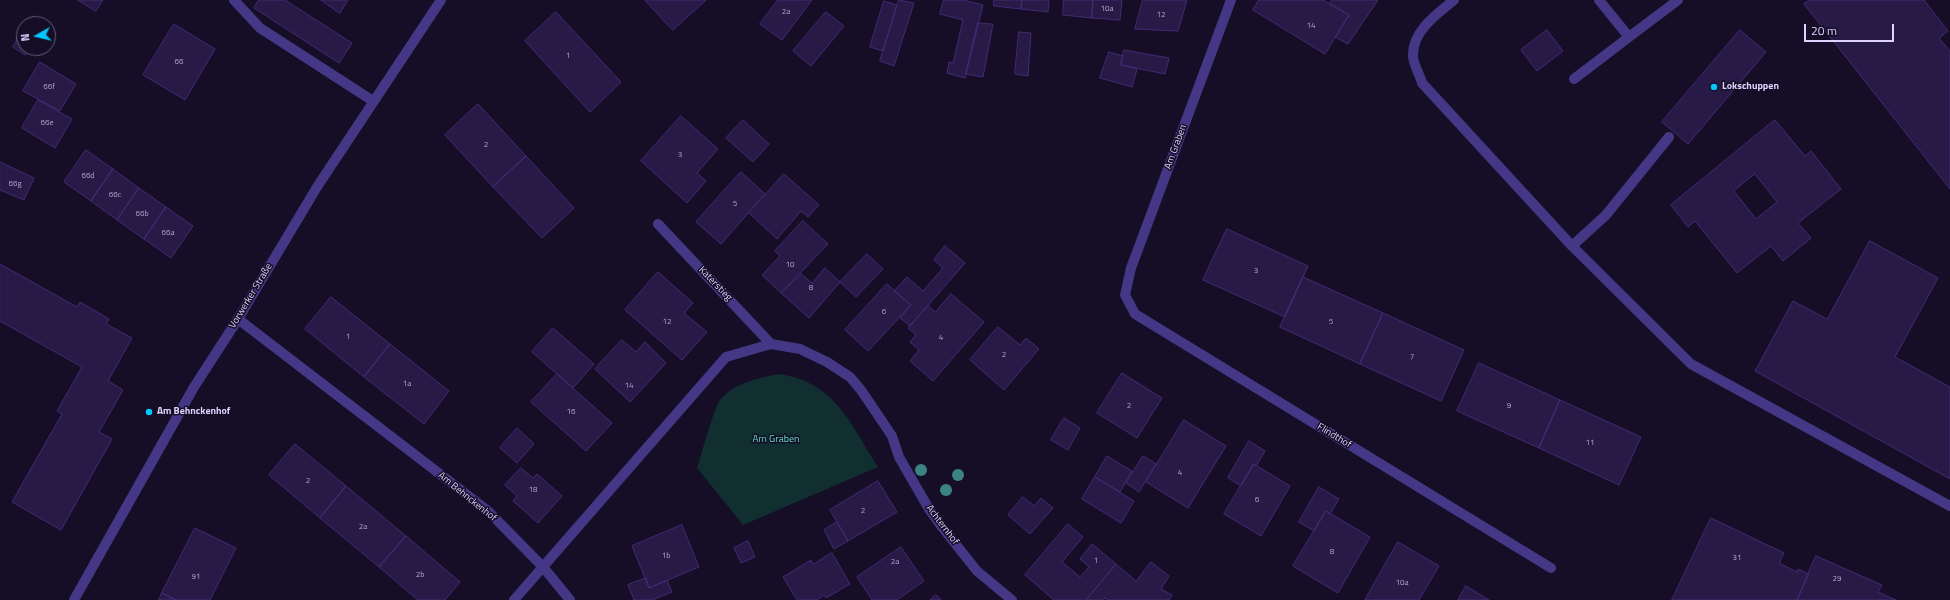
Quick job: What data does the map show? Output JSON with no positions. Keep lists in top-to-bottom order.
{
  "streets": {
    "street": [
      "Am Graben",
      "Katerstieg",
      "Vorwerker Straße",
      "Flindthof",
      "Am Behnckenhof",
      "Achternhof"
    ]
  },
  "crossings": [
    ["Am Graben", "Flindthof"],
    ["Katerstieg", "Achternhof"],
    ["Vorwerker Straße", "Am Behnckenhof"]
  ],
  "parks": ["Am Graben"],
  "places": ["Lokschuppen", "Am Behnckenhof"],
  "house_numbers": [
    "10a",
    "2a",
    "12",
    "14",
    "1",
    "66",
    "66f",
    "66e",
    "2",
    "3",
    "66d",
    "66g",
    "66c",
    "5",
    "66b",
    "66a",
    "10",
    "3",
    "8",
    "6",
    "12",
    "5",
    "1",
    "4",
    "2",
    "7",
    "1a",
    "14",
    "2",
    "9",
    "16",
    "11",
    "4",
    "2",
    "18",
    "6",
    "2",
    "2a",
    "8",
    "1b",
    "31",
    "1",
    "2a",
    "2b",
    "91",
    "29",
    "10a"
  ],
  "scale_bar": "20 m",
  "north": "left"
}
